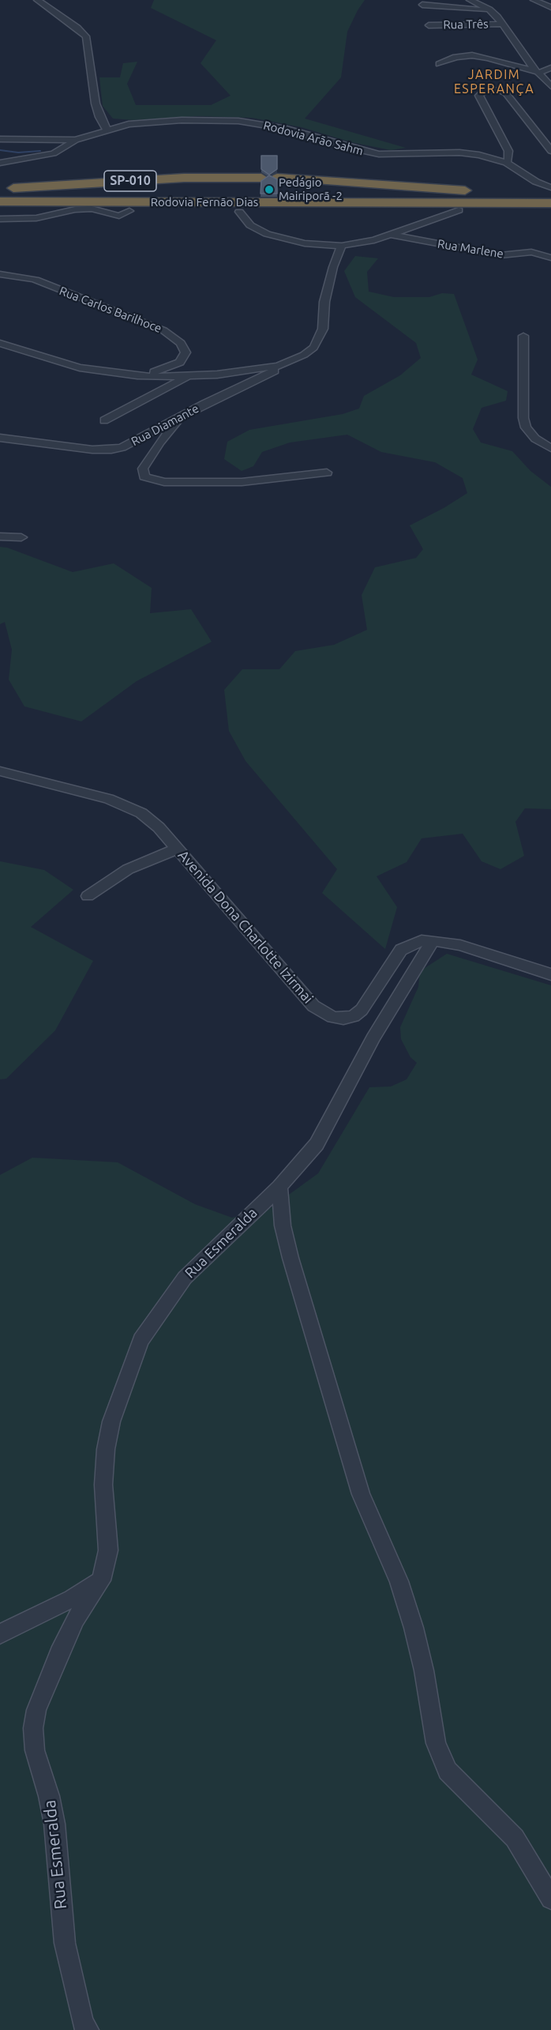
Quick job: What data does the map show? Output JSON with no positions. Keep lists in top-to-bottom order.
{
  "streets": {
    "highway": ["SP-010", "Rodovia Fernão Dias"],
    "street": [
      "Rua Três",
      "Rodovia Arão Sahm",
      "Rua Marlene",
      "Rua Carlos Barilhoce",
      "Rua Diamante",
      "Avenida Dona Charlotte Izirmai",
      "Rua Esmeralda"
    ]
  },
  "crossings": [
    ["Avenida Dona Charlotte Izirmai", "Rua Esmeralda"]
  ],
  "districts": ["JARDIM ESPERANÇA"],
  "places": ["Pedágio Mairiporã -2"]
}
